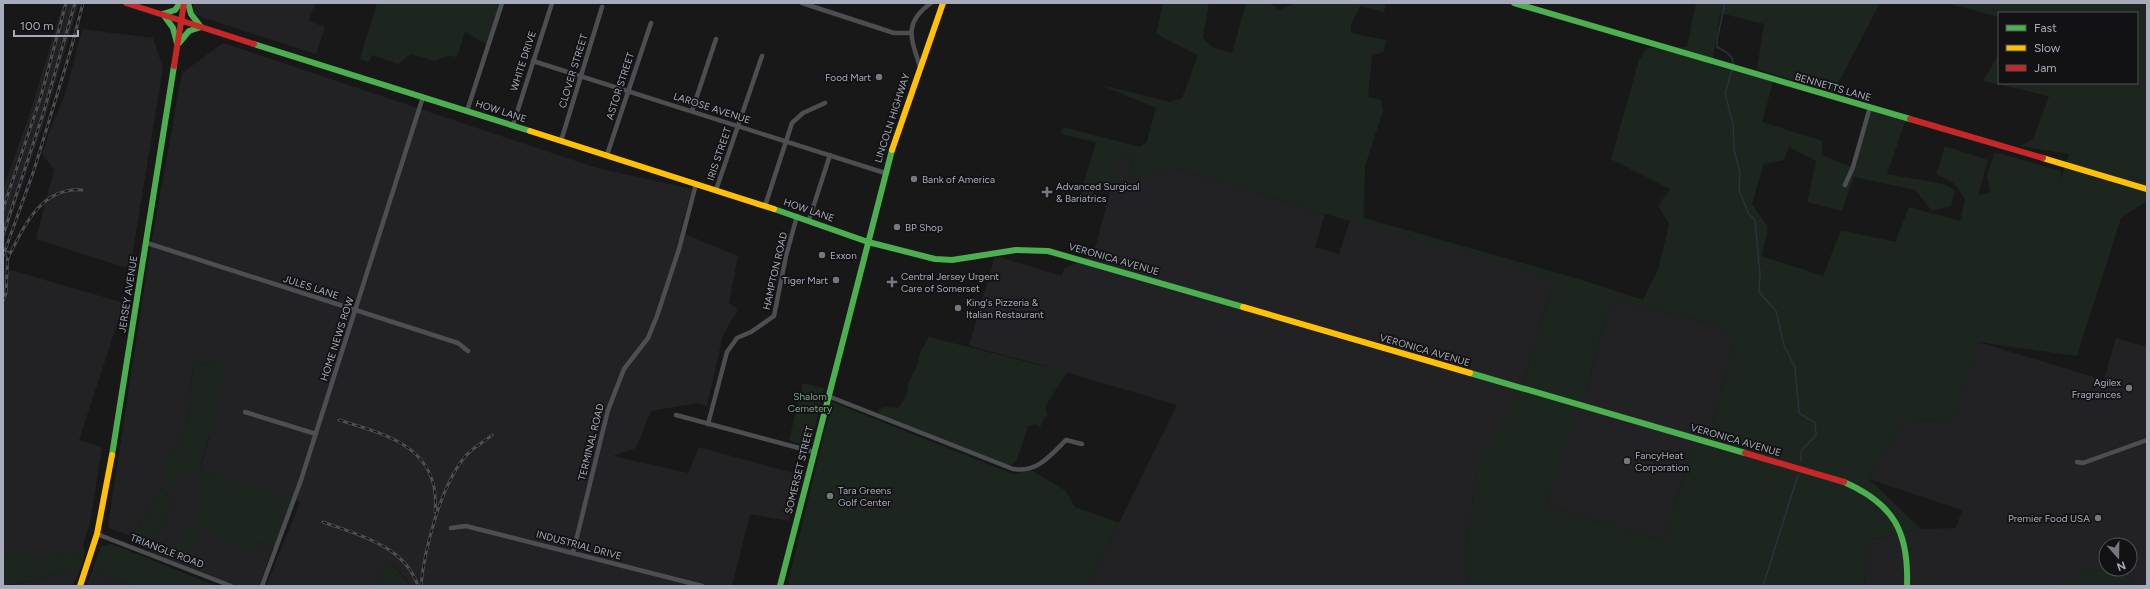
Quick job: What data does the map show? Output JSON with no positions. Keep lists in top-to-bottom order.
{
  "streets": {
    "street": [
      "WHITE DRIVE",
      "CLOVER STREET",
      "ASTOR STREET",
      "BENNETTS LANE",
      "LAROSE AVENUE",
      "HOW LANE",
      "LINCOLN HIGHWAY",
      "IRIS STREET",
      "VERONICA AVENUE",
      "HAMPTON ROAD",
      "JULES LANE",
      "JERSEY AVENUE",
      "HOME NEWS ROW",
      "TERMINAL ROAD",
      "SOMERSET STREET",
      "INDUSTRIAL DRIVE",
      "TRIANGLE ROAD"
    ]
  },
  "crossings": [
    ["WHITE DRIVE", "LAROSE AVENUE"],
    ["WHITE DRIVE", "HOW LANE"],
    ["CLOVER STREET", "LAROSE AVENUE"],
    ["CLOVER STREET", "HOW LANE"],
    ["ASTOR STREET", "LAROSE AVENUE"],
    ["ASTOR STREET", "HOW LANE"],
    ["LAROSE AVENUE", "LINCOLN HIGHWAY"],
    ["LAROSE AVENUE", "IRIS STREET"],
    ["HOW LANE", "LINCOLN HIGHWAY"],
    ["HOW LANE", "IRIS STREET"],
    ["HOW LANE", "VERONICA AVENUE"],
    ["HOW LANE", "HAMPTON ROAD"],
    ["HOW LANE", "JERSEY AVENUE"],
    ["HOW LANE", "HOME NEWS ROW"],
    ["HOW LANE", "TERMINAL ROAD"],
    ["HOW LANE", "SOMERSET STREET"],
    ["LINCOLN HIGHWAY", "VERONICA AVENUE"],
    ["LINCOLN HIGHWAY", "SOMERSET STREET"],
    ["VERONICA AVENUE", "SOMERSET STREET"],
    ["JULES LANE", "JERSEY AVENUE"],
    ["JULES LANE", "HOME NEWS ROW"],
    ["JERSEY AVENUE", "TRIANGLE ROAD"],
    ["TERMINAL ROAD", "INDUSTRIAL DRIVE"]
  ],
  "parks": ["Shalom Cemetery"],
  "places": {
    "other": [
      "Food Mart",
      "Bank of America",
      "BP Shop",
      "Exxon",
      "Tiger Mart",
      "King's Pizzeria & Italian Restaurant",
      "Agilex Fragrances",
      "FancyHeat Corporation",
      "Tara Greens Golf Center",
      "Premier Food USA"
    ],
    "health": ["Advanced Surgical & Bariatrics", "Central Jersey Urgent Care of Somerset"]
  },
  "legend": ["Fast", "Slow", "Jam"],
  "scale_bar": "100 m",
  "north": "bottom"
}
